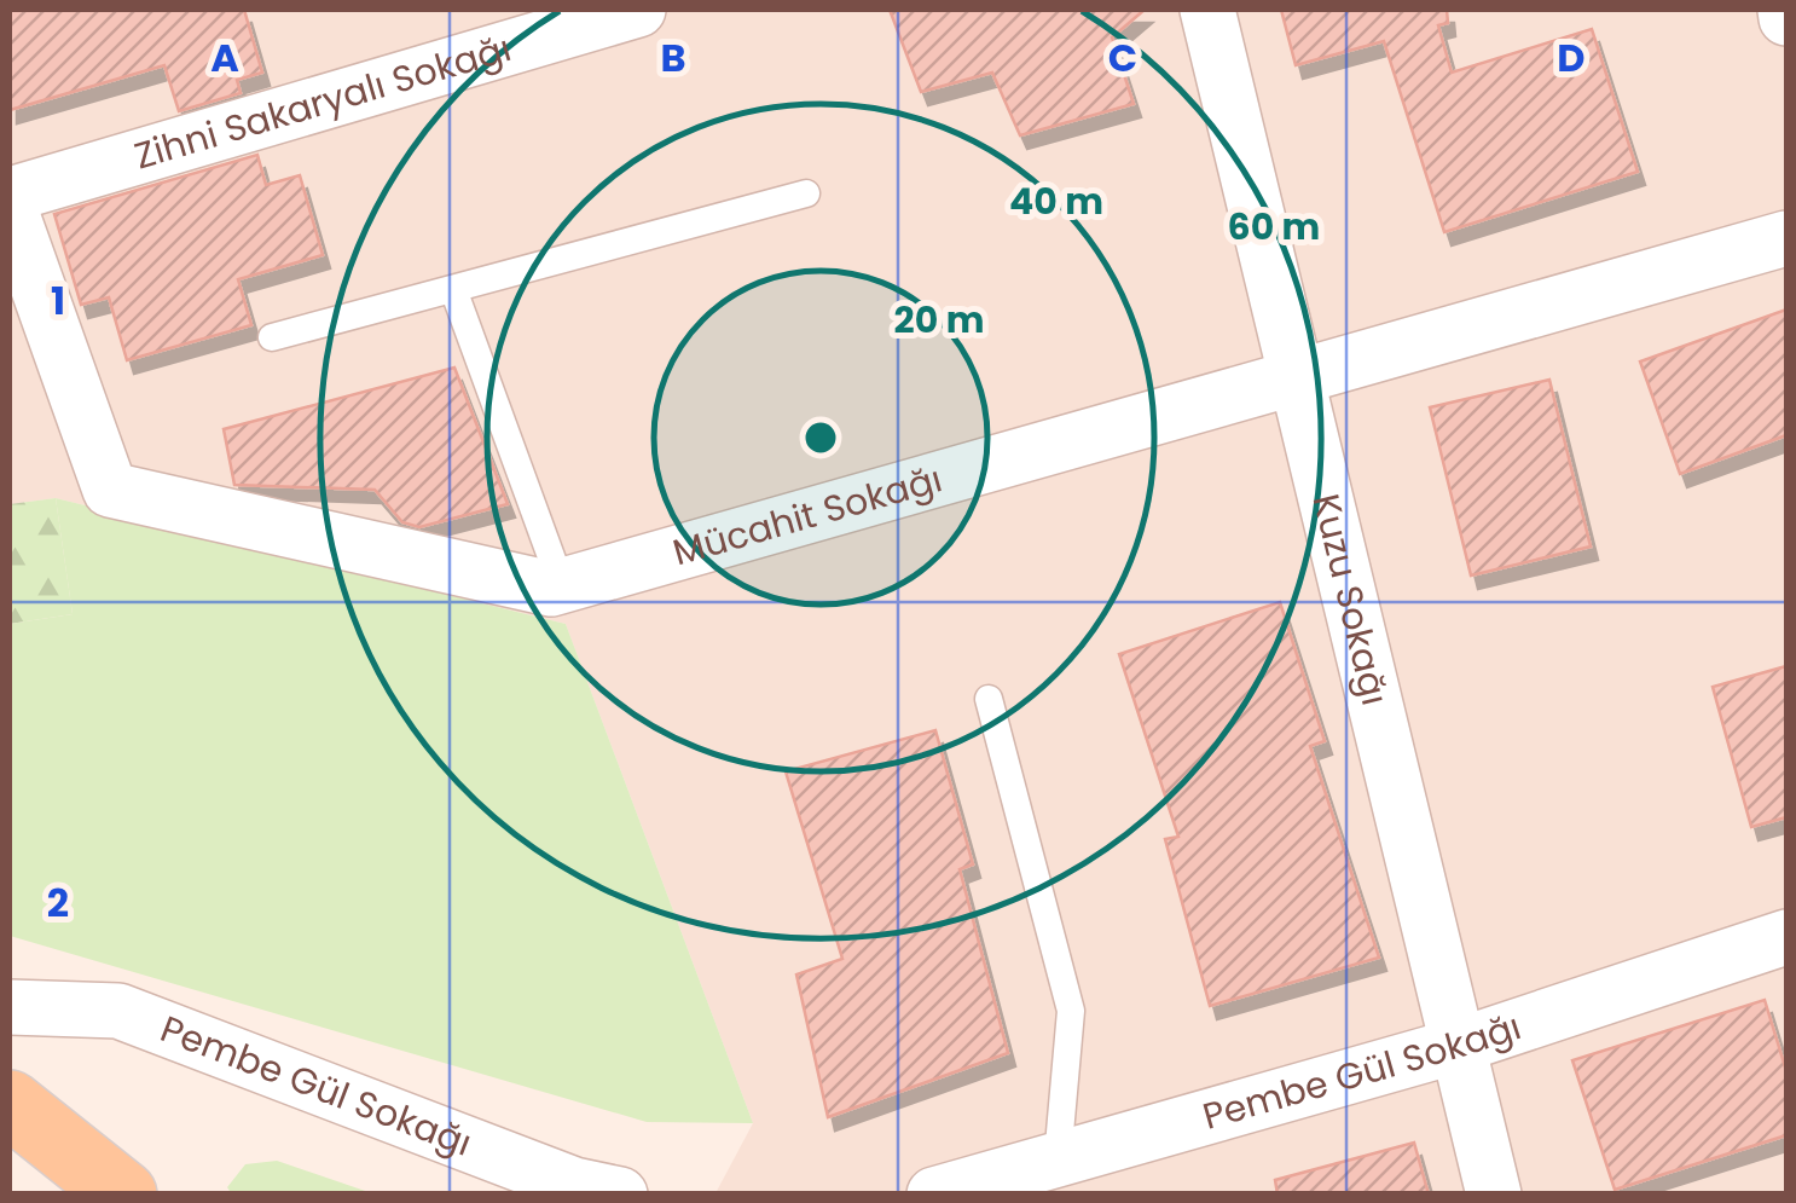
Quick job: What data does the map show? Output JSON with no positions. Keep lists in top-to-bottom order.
{
  "streets": {
    "street": [
      "Zihni Sakaryalı Sokağı",
      "Mücahit Sokağı",
      "Kuzu Sokağı",
      "Pembe Gül Sokağı"
    ]
  },
  "crossings": [
    ["Mücahit Sokağı", "Kuzu Sokağı"],
    ["Kuzu Sokağı", "Pembe Gül Sokağı"]
  ],
  "grid": {
    "columns": [
      "A",
      "B",
      "C",
      "D"
    ],
    "rows": ["1", "2"]
  },
  "rings": ["40 m", "60 m", "20 m"]
}
